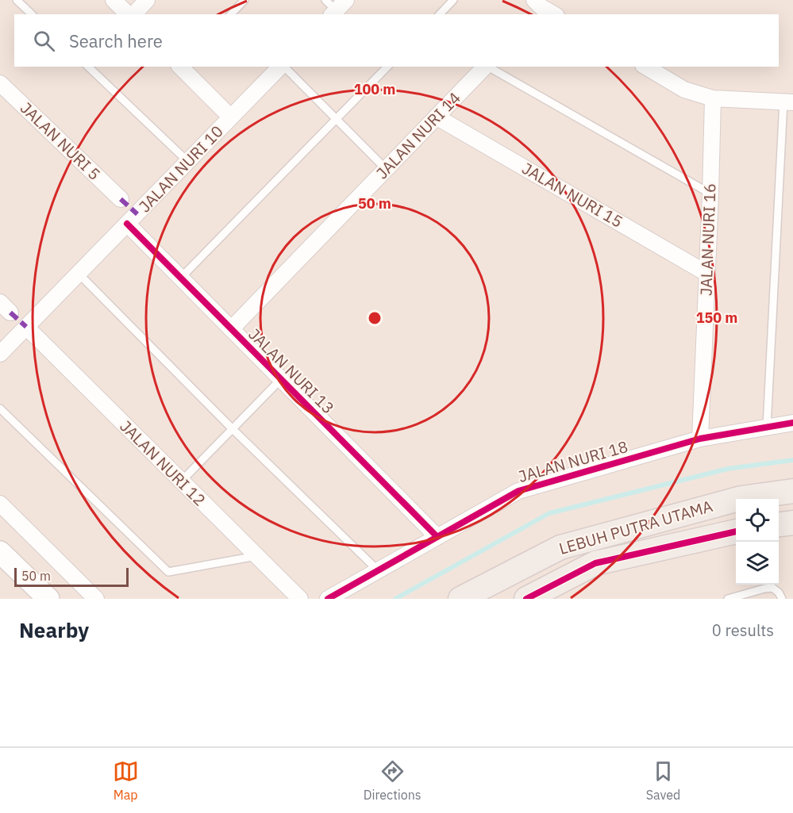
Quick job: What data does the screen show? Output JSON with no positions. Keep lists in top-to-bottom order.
{
  "streets": {
    "main road": ["LEBUH PUTRA UTAMA"],
    "street": [
      "JALAN NURI 14",
      "JALAN NURI 5",
      "JALAN NURI 10",
      "JALAN NURI 15",
      "JALAN NURI 16",
      "JALAN NURI 13",
      "JALAN NURI 18",
      "JALAN NURI 12"
    ]
  },
  "crossings": [
    ["JALAN NURI 14", "JALAN NURI 15"],
    ["JALAN NURI 14", "JALAN NURI 13"],
    ["JALAN NURI 10", "JALAN NURI 13"],
    ["JALAN NURI 10", "JALAN NURI 12"],
    ["JALAN NURI 15", "JALAN NURI 16"],
    ["JALAN NURI 16", "JALAN NURI 18"],
    ["JALAN NURI 13", "JALAN NURI 18"]
  ],
  "scale_bar": "50 m",
  "page": {
    "search": "Search here",
    "scale": "50 m",
    "heading": ["Nearby", "0 results"],
    "nav": ["Map", "Directions", "Saved"]
  },
  "rings": ["100 m", "50 m", "150 m"]
}
